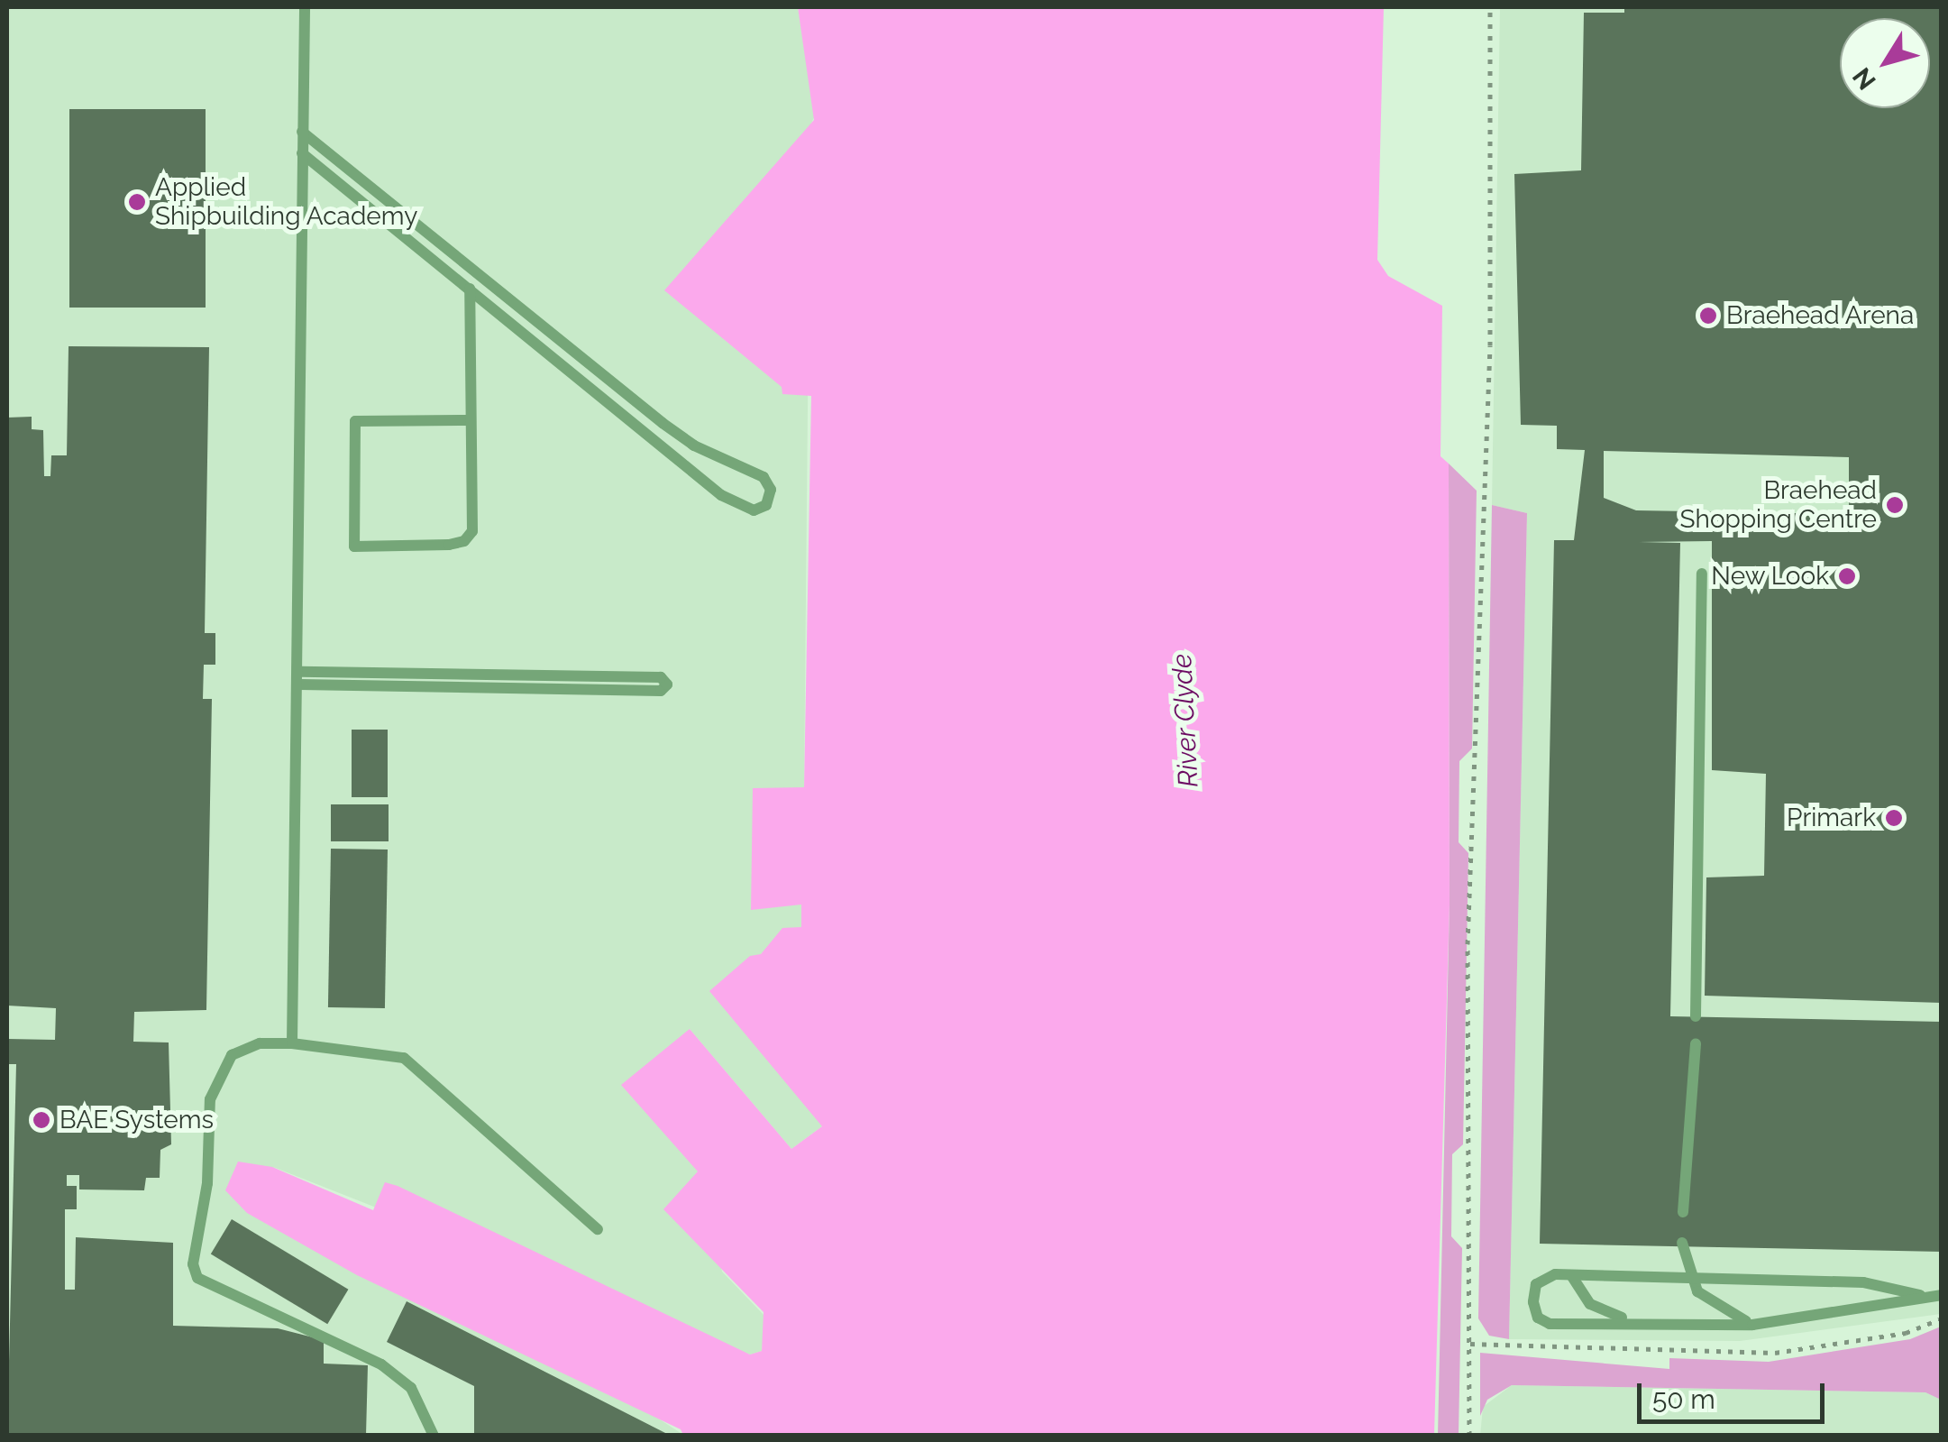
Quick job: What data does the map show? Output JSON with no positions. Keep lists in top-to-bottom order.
{
  "water": ["River Clyde"],
  "places": [
    "Applied Shipbuilding Academy",
    "Braehead Arena",
    "Braehead Shopping Centre",
    "New Look",
    "Primark",
    "BAE Systems"
  ],
  "scale_bar": "50 m",
  "north": "bottom left"
}
